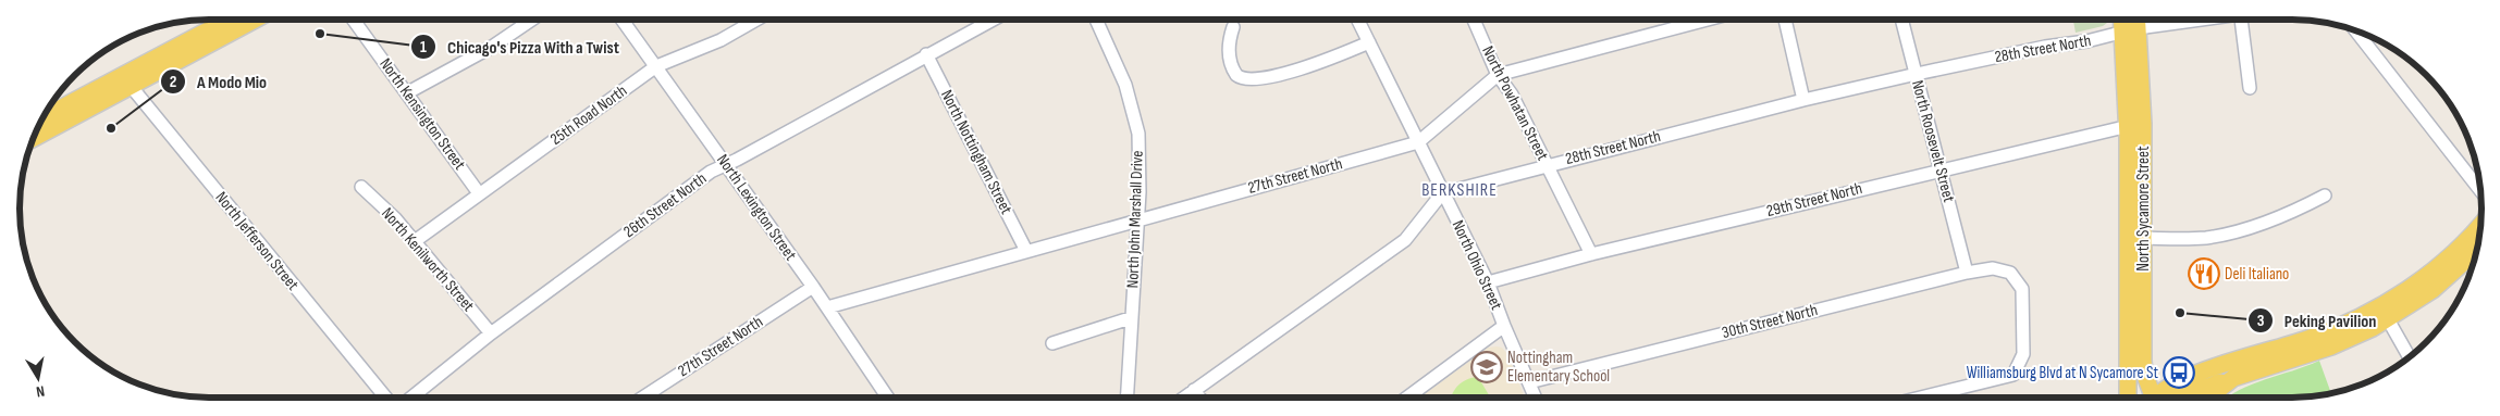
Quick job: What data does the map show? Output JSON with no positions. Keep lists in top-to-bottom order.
{
  "streets": {
    "main road": ["North Sycamore Street"],
    "street": [
      "28th Street North",
      "North Powhatan Street",
      "North Kensington Street",
      "25th Road North",
      "North Roosevelt Street",
      "North Nottingham Street",
      "27th Street North",
      "29th Street North",
      "26th Street North",
      "North Lexington Street",
      "North John Marshall Drive",
      "North Jefferson Street",
      "North Kenilworth Street",
      "North Ohio Street",
      "30th Street North"
    ]
  },
  "crossings": [
    ["28th Street North", "North Powhatan Street"],
    ["28th Street North", "North Roosevelt Street"],
    ["28th Street North", "North Sycamore Street"],
    ["28th Street North", "North Ohio Street"],
    ["North Powhatan Street", "27th Street North"],
    ["North Powhatan Street", "29th Street North"],
    ["North Kensington Street", "25th Road North"],
    ["25th Road North", "North Lexington Street"],
    ["25th Road North", "North Kenilworth Street"],
    ["North Roosevelt Street", "29th Street North"],
    ["North Roosevelt Street", "30th Street North"],
    ["North Nottingham Street", "27th Street North"],
    ["North Nottingham Street", "26th Street North"],
    ["27th Street North", "North Lexington Street"],
    ["27th Street North", "North John Marshall Drive"],
    ["27th Street North", "North Ohio Street"],
    ["29th Street North", "North Sycamore Street"],
    ["29th Street North", "North Ohio Street"],
    ["26th Street North", "North Lexington Street"],
    ["26th Street North", "North Kenilworth Street"],
    ["North Ohio Street", "30th Street North"]
  ],
  "districts": ["BERKSHIRE"],
  "places": {
    "other": ["Chicago's Pizza With a Twist", "A Modo Mio", "Peking Pavilion"],
    "restaurant": ["Deli Italiano"],
    "school or university": ["Nottingham Elementary School"],
    "bus stop": ["Williamsburg Blvd at N Sycamore St"]
  },
  "north": "bottom"
}
